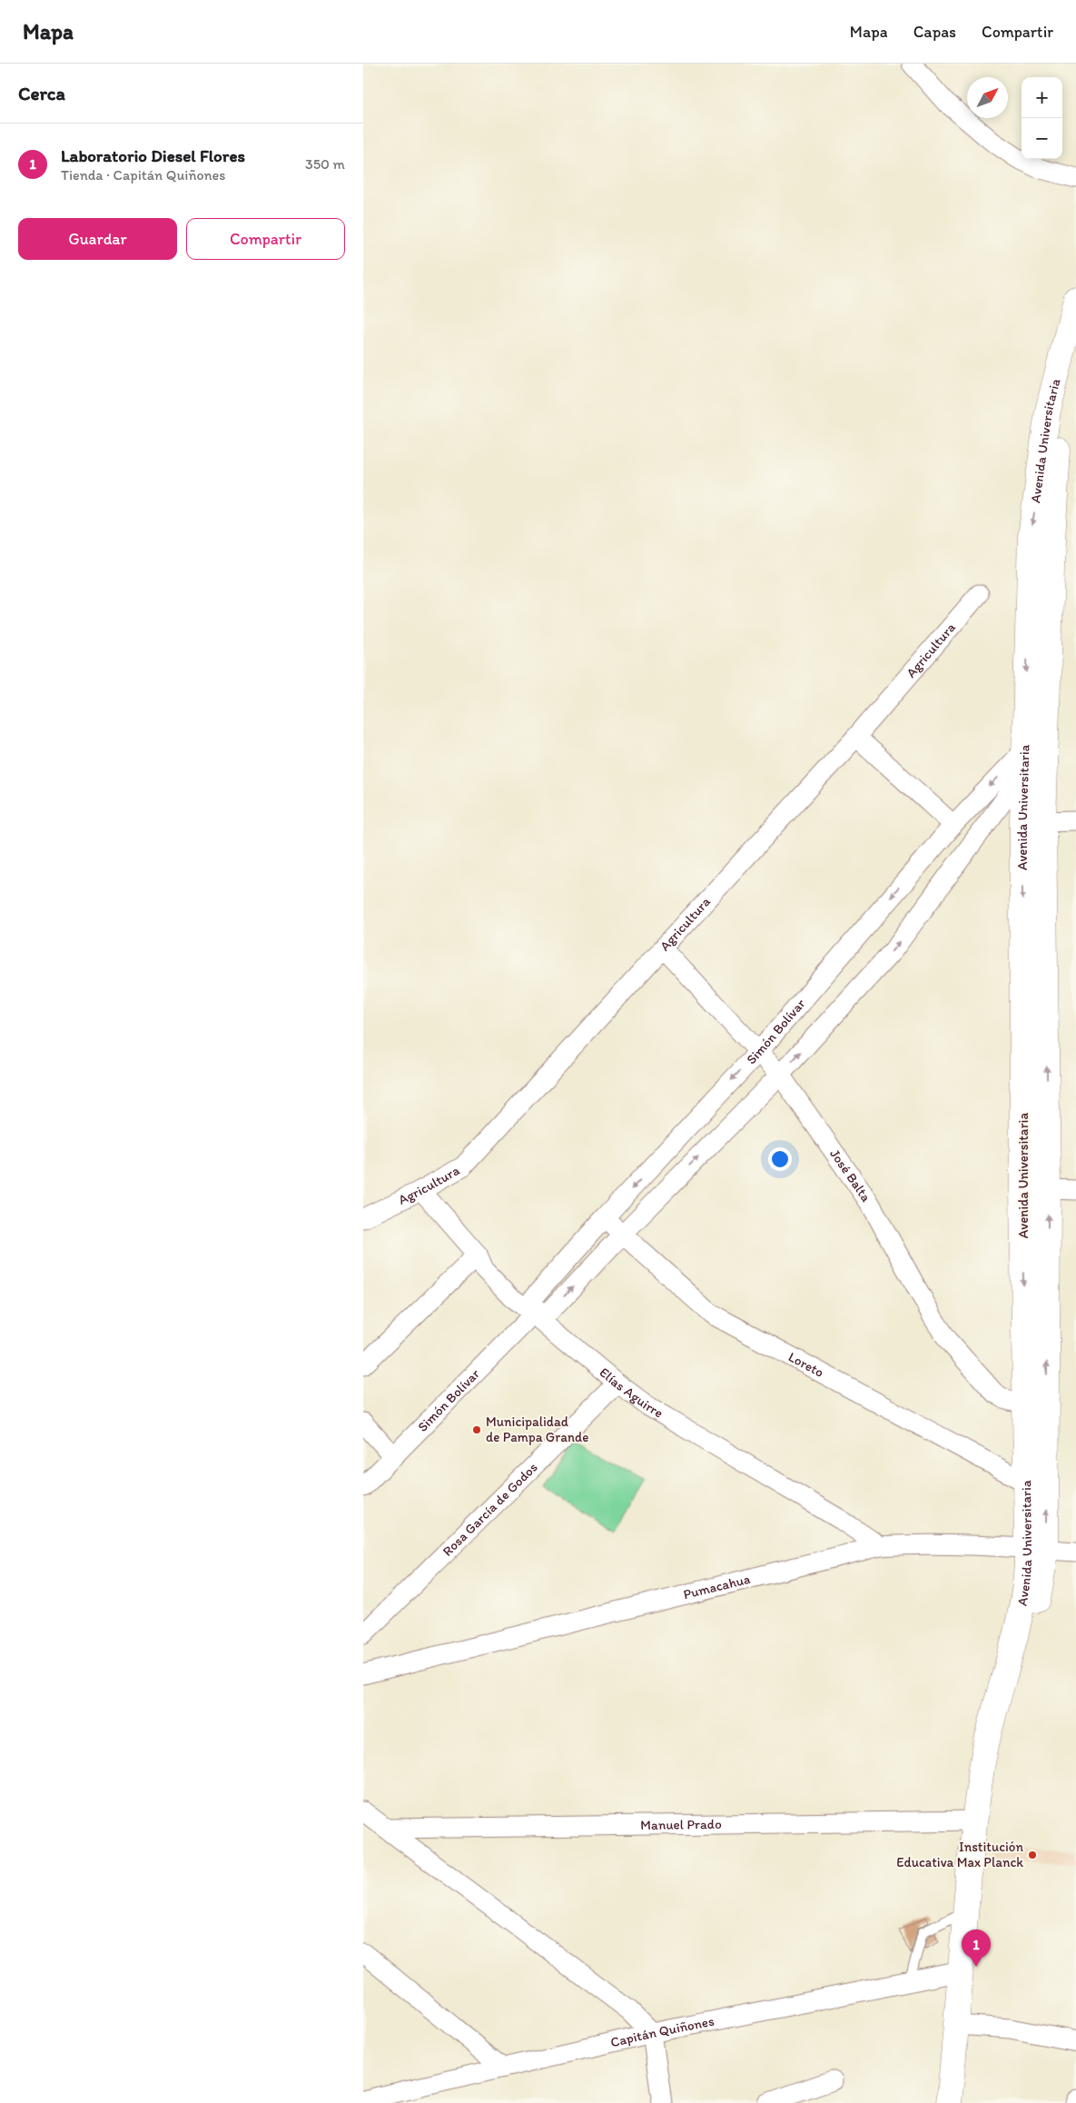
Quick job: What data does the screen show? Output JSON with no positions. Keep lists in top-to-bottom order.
{
  "streets": {
    "main road": ["Avenida Universitaria"],
    "street": [
      "Agricultura",
      "Simón Bolívar",
      "José Balta",
      "Loreto",
      "Elías Aguirre",
      "Rosa García de Godos",
      "Pumacahua",
      "Manuel Prado",
      "Capitán Quiñones"
    ]
  },
  "crossings": [
    ["Avenida Universitaria", "Simón Bolívar"],
    ["Avenida Universitaria", "José Balta"],
    ["Avenida Universitaria", "Loreto"],
    ["Avenida Universitaria", "Pumacahua"],
    ["Avenida Universitaria", "Manuel Prado"],
    ["Avenida Universitaria", "Capitán Quiñones"],
    ["Agricultura", "José Balta"],
    ["Agricultura", "Elías Aguirre"],
    ["Simón Bolívar", "José Balta"],
    ["Simón Bolívar", "Loreto"],
    ["Simón Bolívar", "Elías Aguirre"],
    ["Elías Aguirre", "Rosa García de Godos"],
    ["Elías Aguirre", "Pumacahua"]
  ],
  "places": ["Municipalidad de Pampa Grande", "Institución Educativa Max Planck"],
  "north": "top right",
  "page": {
    "header": "Mapa",
    "nav": ["Mapa", "Capas", "Compartir"],
    "heading": "Cerca",
    "map_buttons": ["+", "−"],
    "list": [
      {
        "mark": "1",
        "name": "Laboratorio Diesel Flores",
        "note": "Tienda · Capitán Quiñones",
        "value": "350 m"
      }
    ],
    "buttons": ["Guardar", "Compartir"],
    "pins": "1"
  }
}
